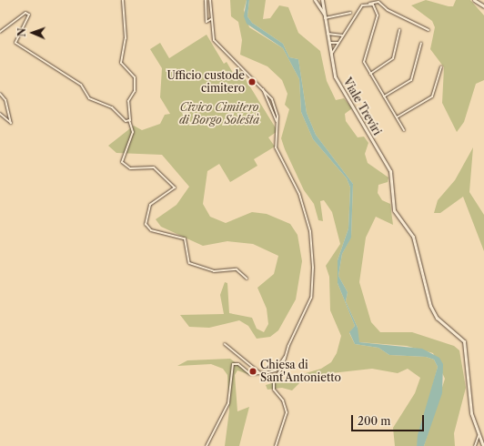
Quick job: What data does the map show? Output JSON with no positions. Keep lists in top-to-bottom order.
{
  "streets": {
    "main road": ["Viale Treviri"]
  },
  "parks": ["Civico Cimitero di Borgo Solestà"],
  "places": ["Ufficio custode cimitero", "Chiesa di Sant'Antonietto"],
  "scale_bar": "200 m",
  "north": "left"
}
